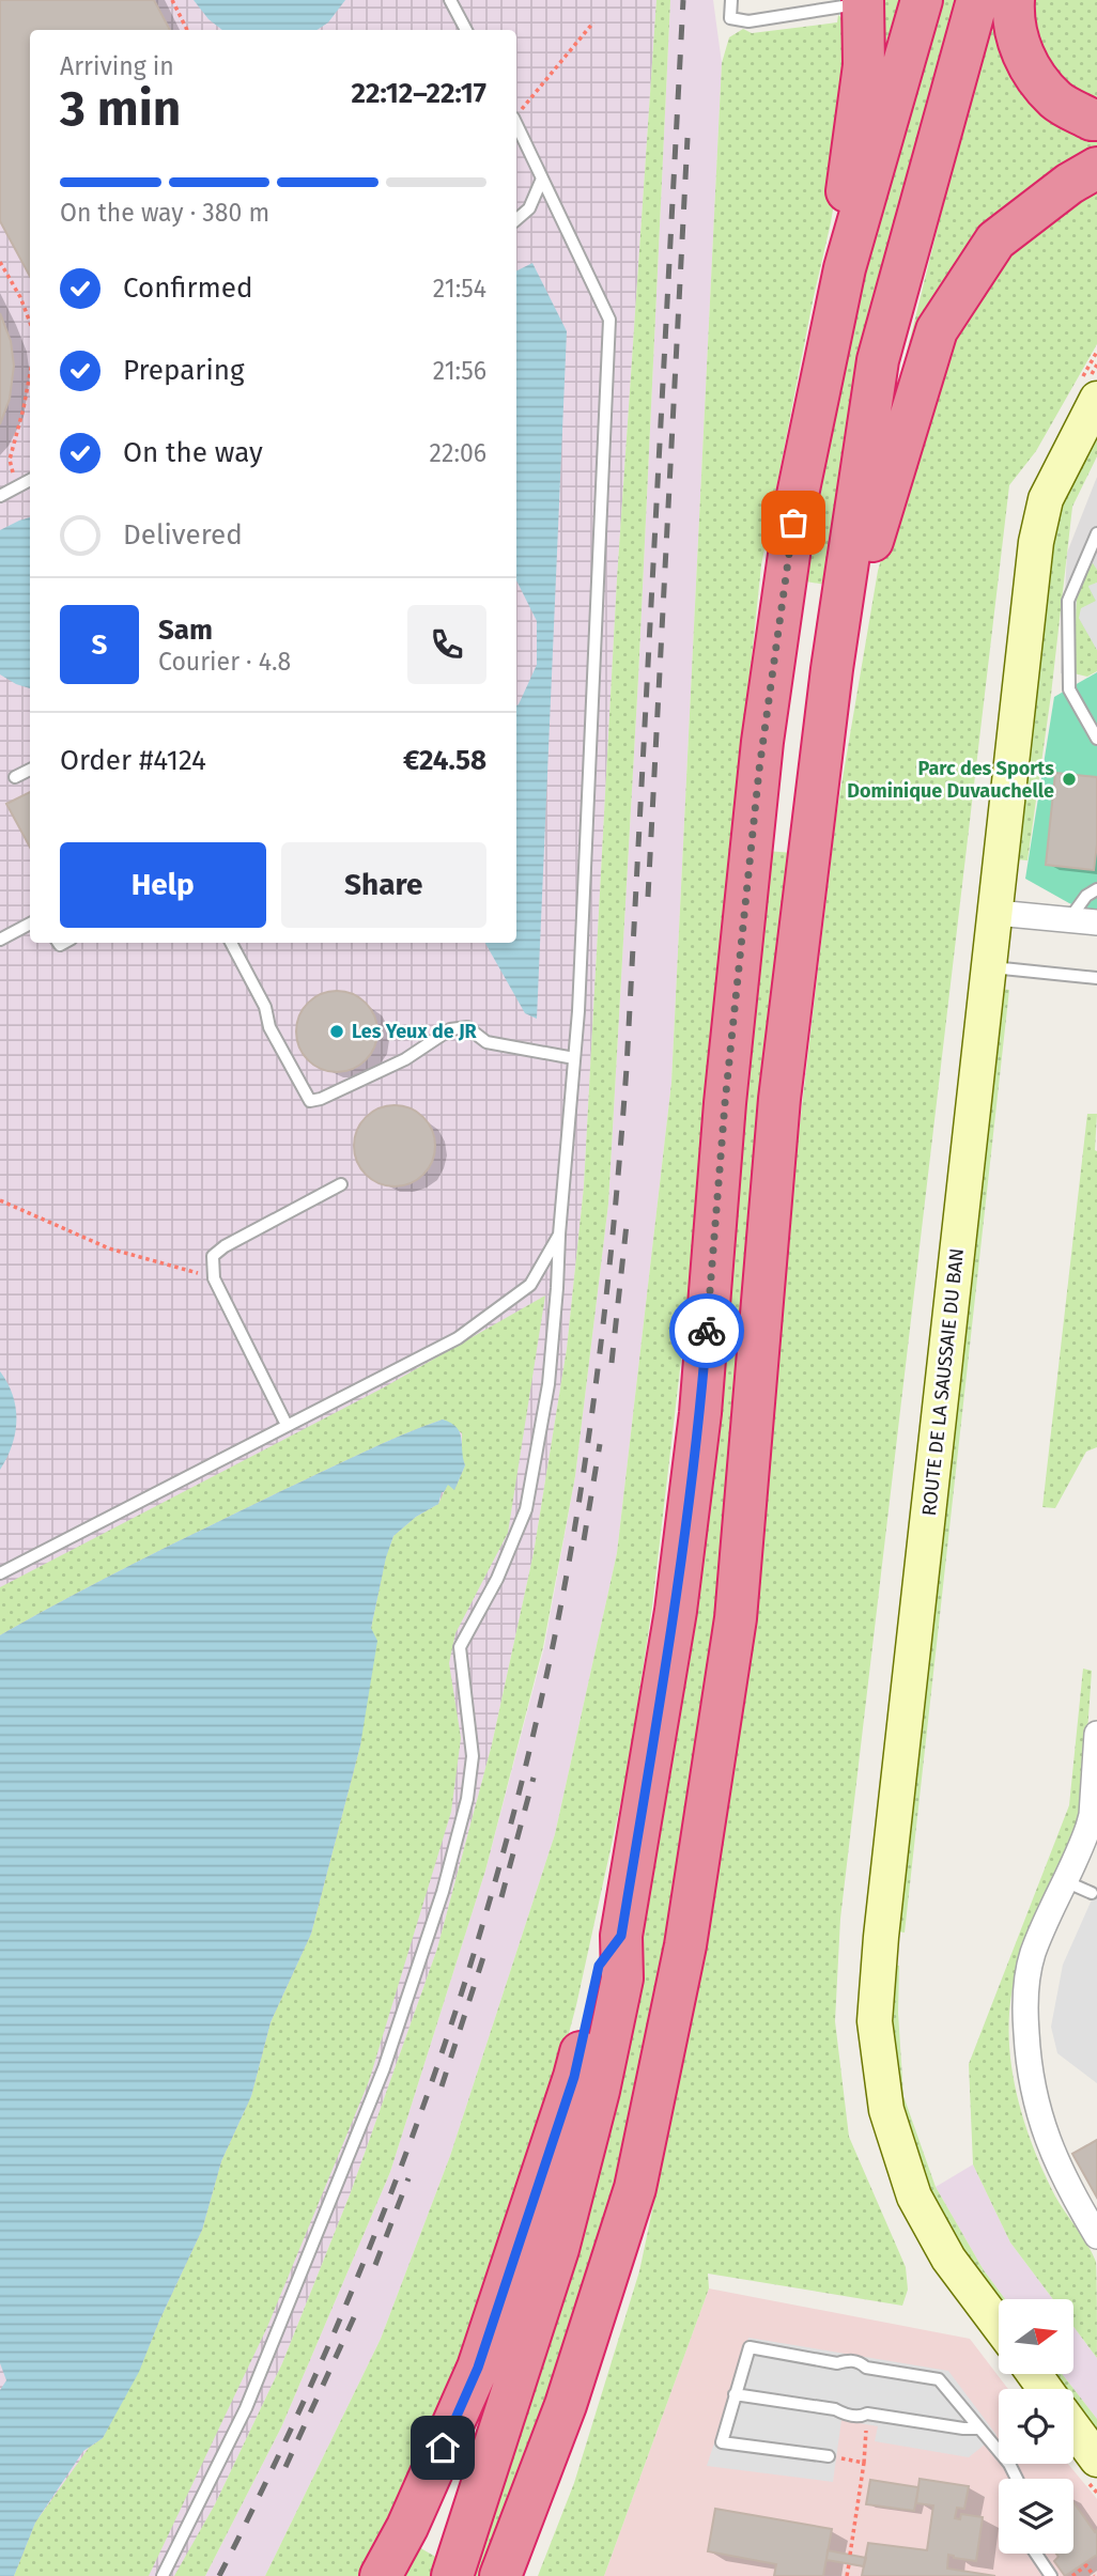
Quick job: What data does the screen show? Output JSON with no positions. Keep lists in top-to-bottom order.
{
  "streets": {
    "main road": ["ROUTE DE LA SAUSSAIE DU BAN"]
  },
  "places": ["Parc des Sports Dominique Duvauchelle", "Les Yeux de JR"],
  "north": "right",
  "page": {
    "heading": ["3 min", "Arriving in", "22:12–22:17"],
    "panel": [
      "Sam",
      "Courier · 4.8",
      "Order #4124",
      "€24.58"
    ],
    "bar": "On the way · 380 m",
    "list": [
      ["Confirmed", "21:54"],
      ["Preparing", "21:56"],
      ["On the way", "22:06"],
      "Delivered"
    ],
    "round": "S",
    "buttons": ["Help", "Share"]
  }
}
